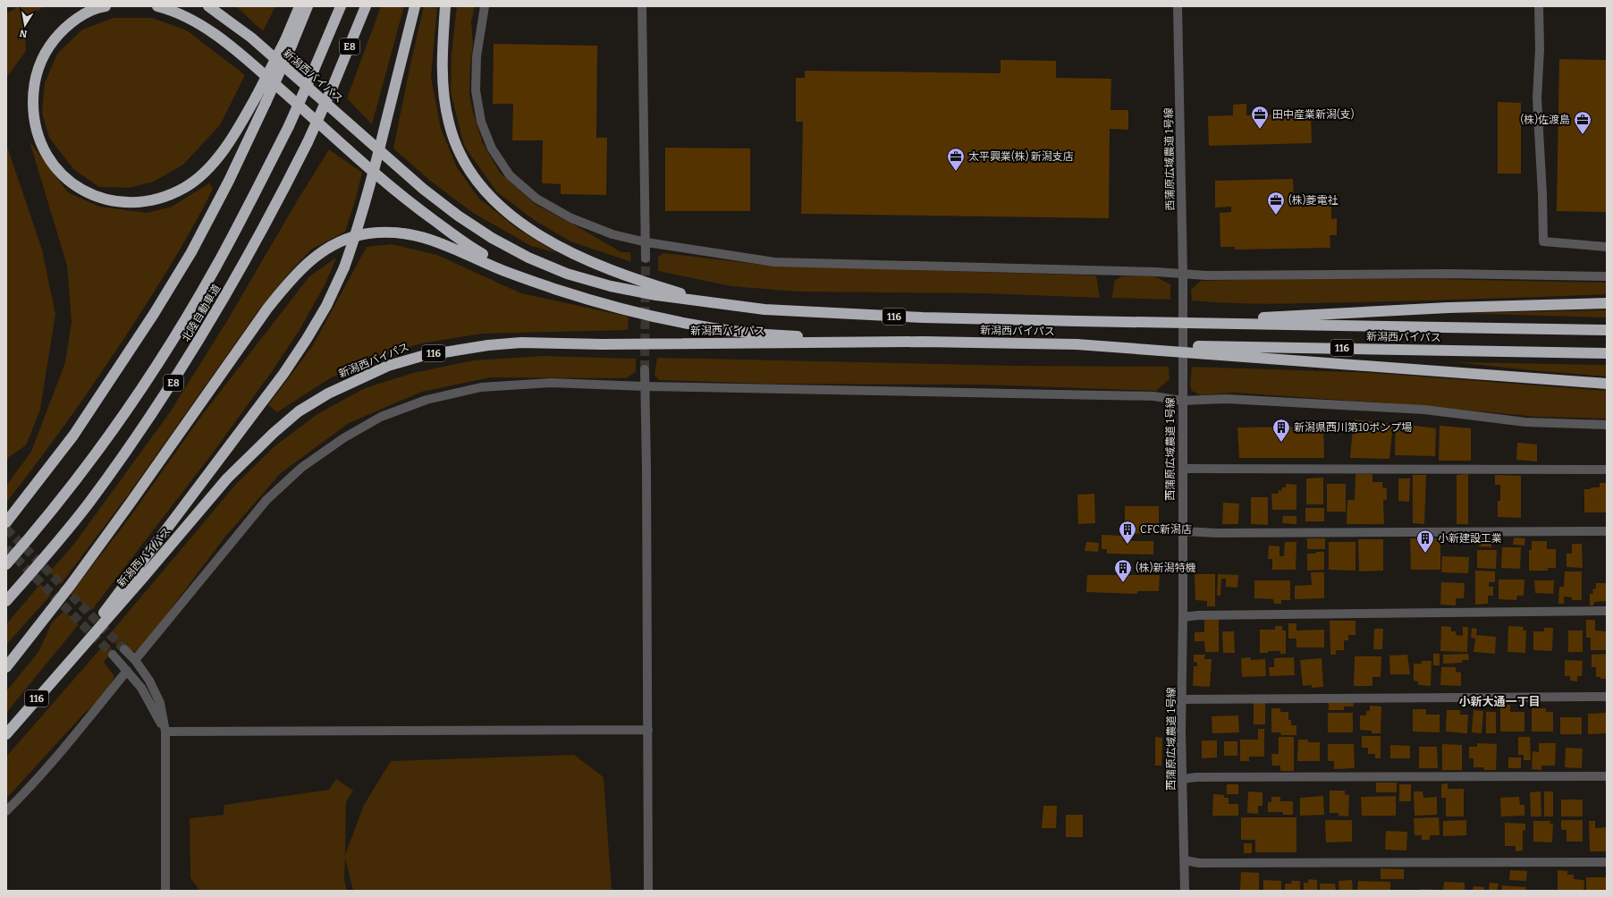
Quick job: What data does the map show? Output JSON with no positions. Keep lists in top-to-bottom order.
{
  "streets": {
    "highway": [
      "E8",
      "新潟西バイパス",
      "北陸自動車道",
      "116"
    ],
    "street": ["西蒲原広域農道 1号線"]
  },
  "districts": ["小新大通一丁目"],
  "places": {
    "office": [
      "田中産業新潟(支)",
      "(株)佐渡島",
      "太平興業(株) 新潟支店",
      "(株)菱電社"
    ],
    "building": [
      "新潟県西川第10ポンプ場",
      "CFC新潟店",
      "小新建設工業",
      "(株)新潟特機"
    ]
  },
  "north": "bottom"
}
